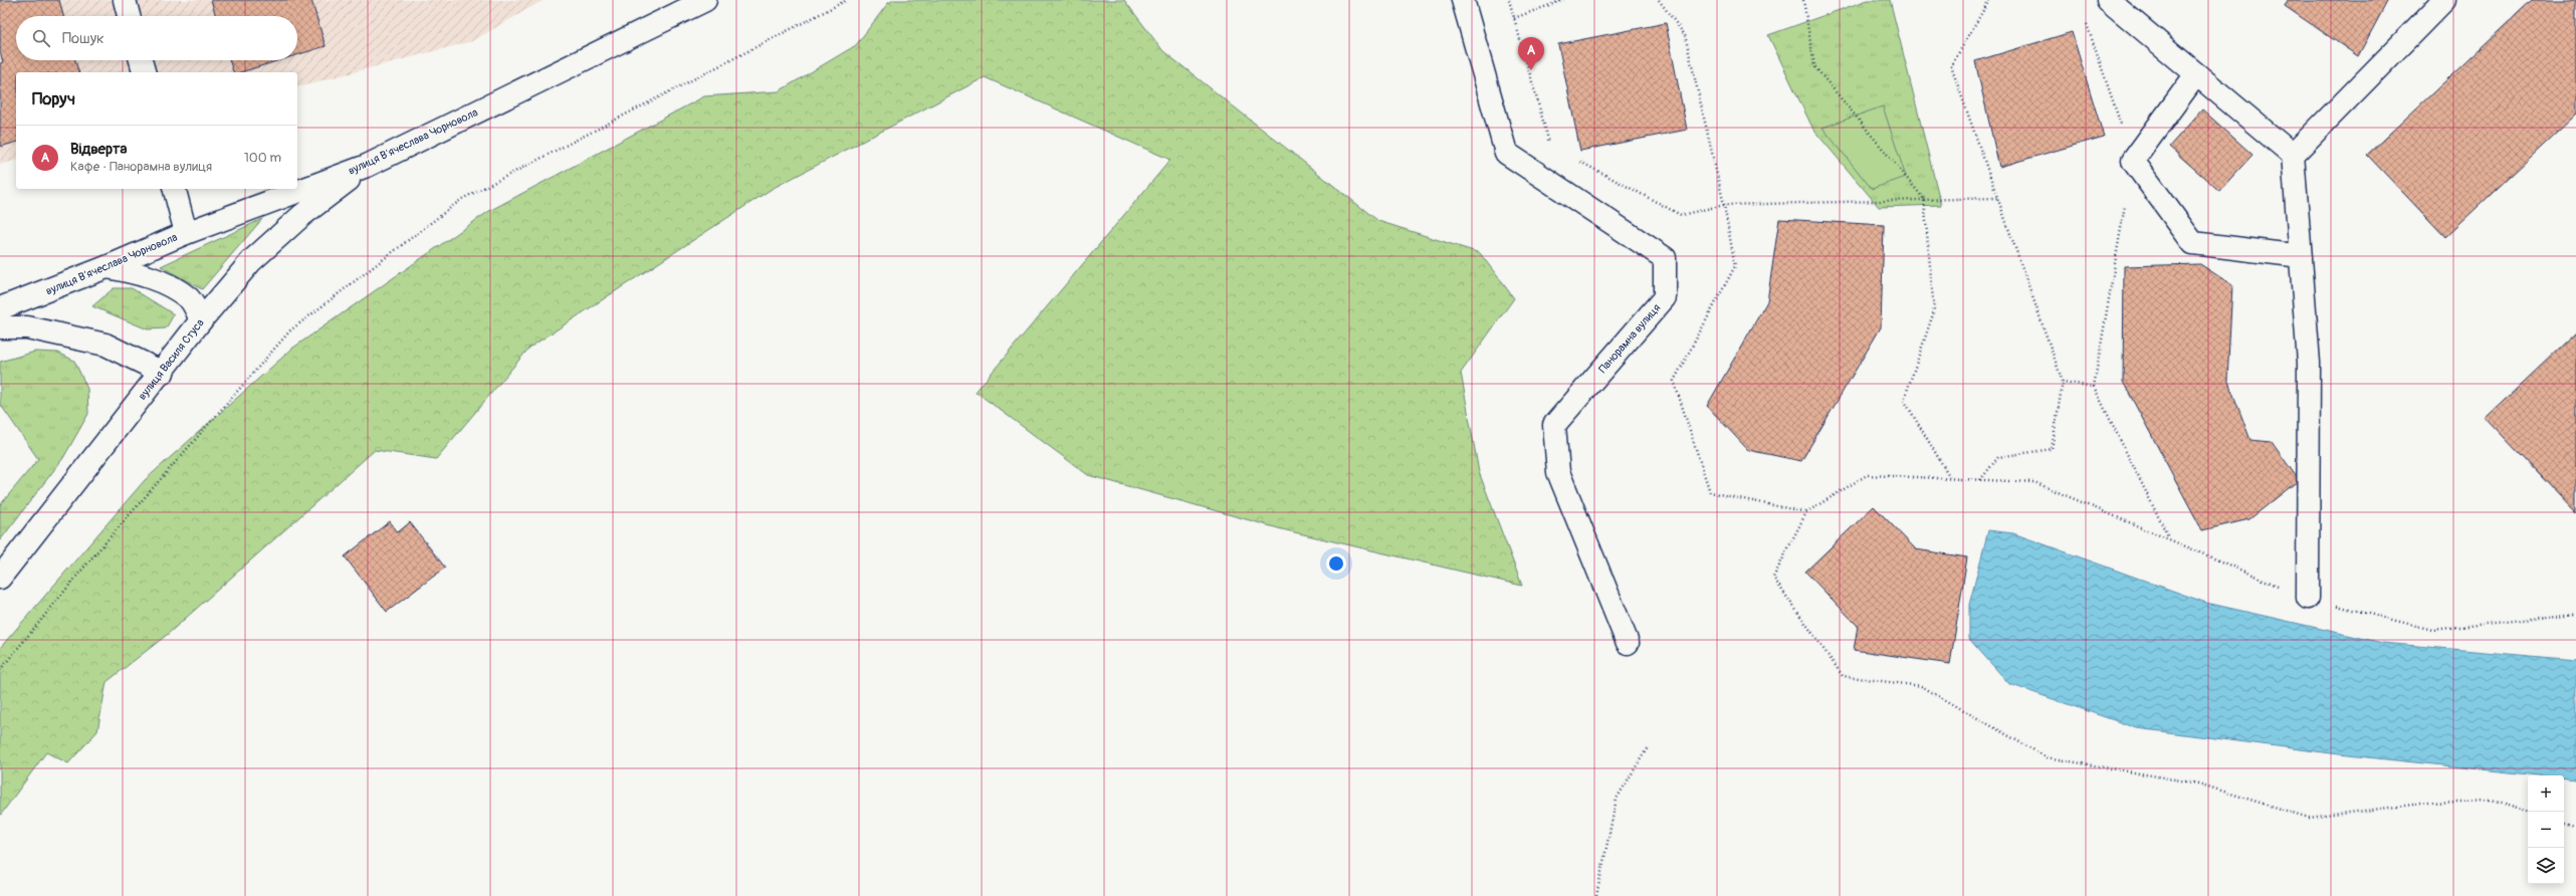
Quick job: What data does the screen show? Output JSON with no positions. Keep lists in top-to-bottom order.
{
  "streets": {
    "street": ["вулиця Вʼячеслава Чорновола", "Панорамна вулиця", "вулиця Василя Стуса"]
  },
  "crossings": [
    ["вулиця Вʼячеслава Чорновола", "вулиця Василя Стуса"]
  ],
  "page": {
    "search": "Пошук",
    "pins": "A",
    "heading": "Поруч",
    "list": [
      {
        "mark": "A",
        "name": "Відверта",
        "note": "Кафе · Панорамна вулиця",
        "value": "100 m"
      }
    ],
    "map_buttons": ["+", "−"]
  }
}
